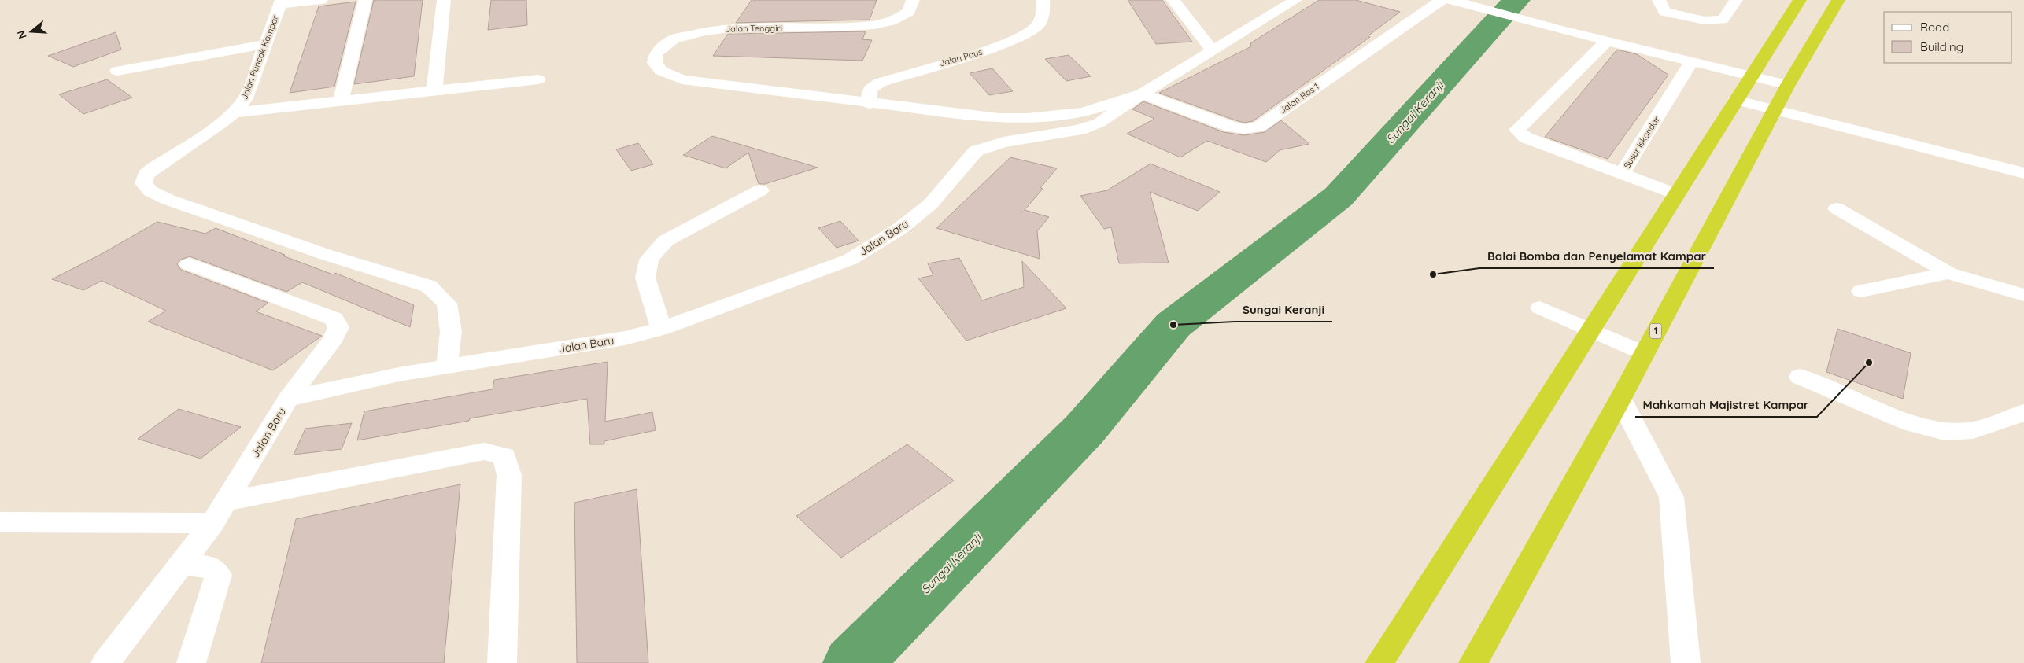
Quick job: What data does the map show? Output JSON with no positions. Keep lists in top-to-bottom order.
{
  "streets": {
    "highway": ["1"],
    "street": [
      "Jalan Tenggiri",
      "Jalan Puncak Kampar",
      "Jalan Paus",
      "Jalan Ros 1",
      "Susur Iskandar",
      "Jalan Baru"
    ]
  },
  "crossings": [
    ["Jalan Tenggiri", "Jalan Paus"],
    ["Jalan Puncak Kampar", "Jalan Baru"],
    ["Jalan Ros 1", "Jalan Baru"]
  ],
  "water": ["Sungai Keranji"],
  "places": ["Balai Bomba dan Penyelamat Kampar", "Sungai Keranji", "Mahkamah Majistret Kampar"],
  "legend": ["Road", "Building"],
  "north": "left"
}
